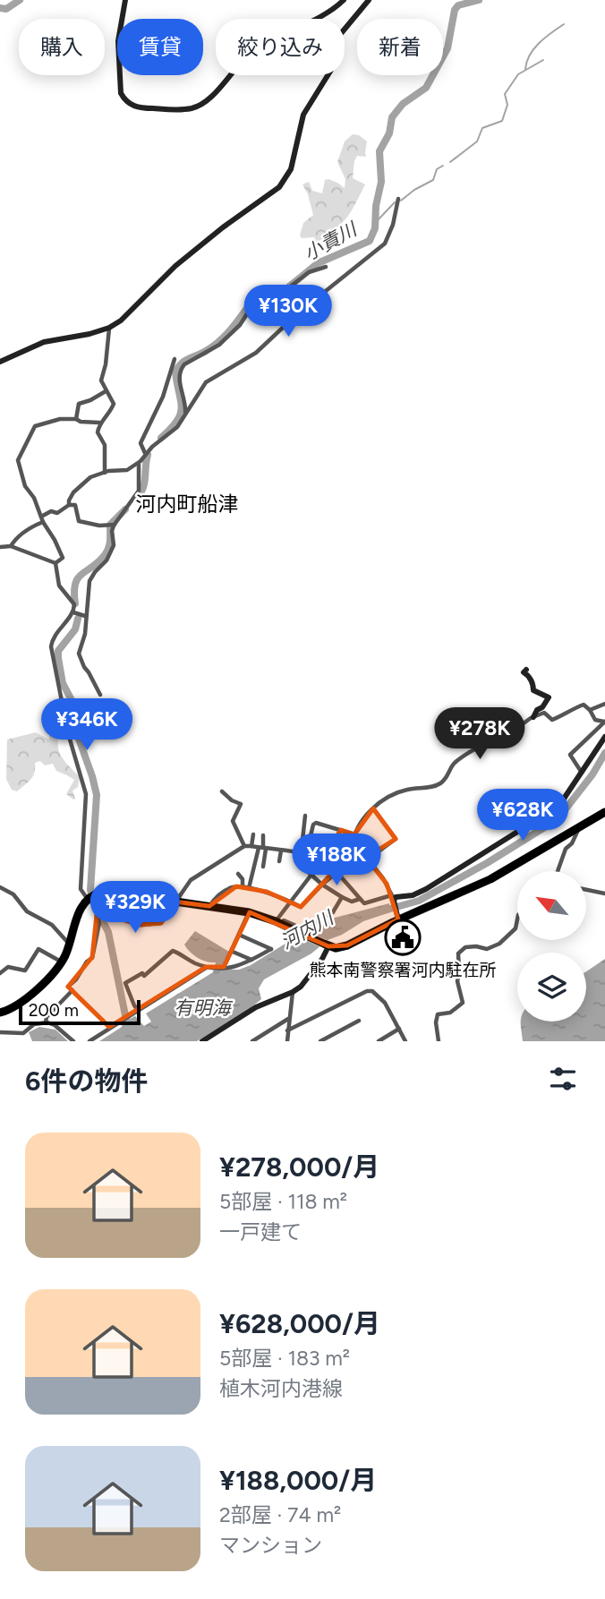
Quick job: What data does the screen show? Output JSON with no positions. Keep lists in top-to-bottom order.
{
  "districts": ["河内町船津"],
  "water": ["小責川", "河内川", "有明海"],
  "places": {
    "public building": ["熊本南警察署河内駐在所"]
  },
  "scale_bar": "200 m",
  "north": "top left",
  "page": {
    "chip": [
      "購入",
      "賃貸",
      "絞り込み",
      "新着"
    ],
    "price": [
      "¥130K",
      "¥346K",
      "¥278K",
      "¥628K",
      "¥188K",
      "¥329K"
    ],
    "scale": "200 m",
    "heading": "6件の物件",
    "list": [
      {
        "name": "¥278,000/月",
        "note": "5部屋 · 118 m² · 一戸建て"
      },
      {
        "name": "¥628,000/月",
        "note": "5部屋 · 183 m² · 植木河内港線"
      },
      {
        "name": "¥188,000/月",
        "note": "2部屋 · 74 m² · マンション"
      }
    ]
  }
}
